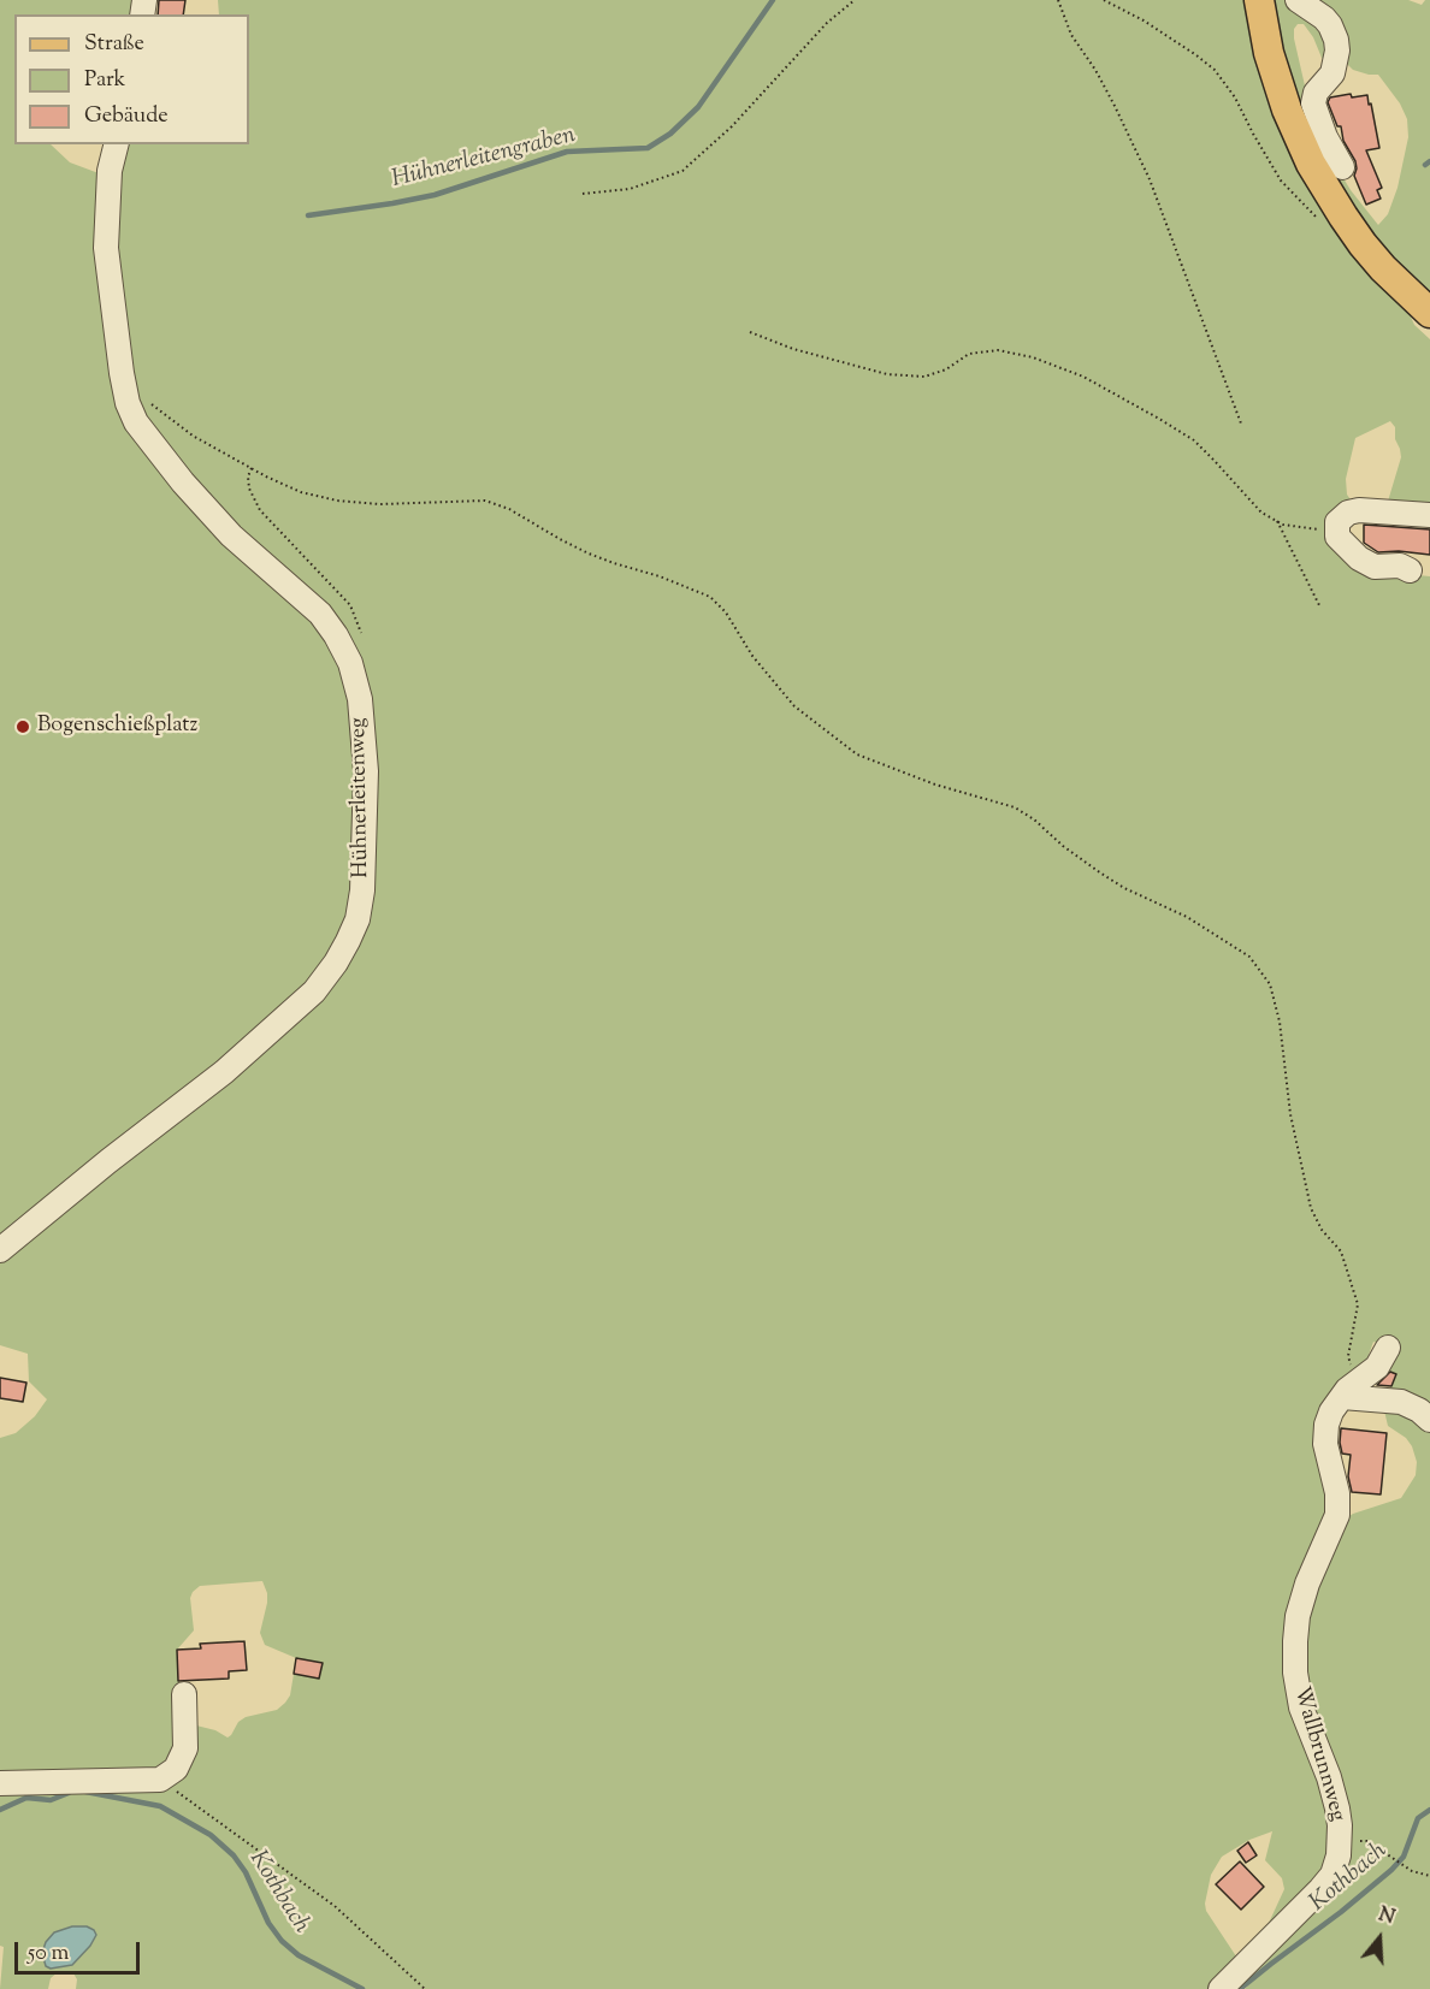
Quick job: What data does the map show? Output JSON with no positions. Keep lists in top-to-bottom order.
{
  "streets": {
    "street": ["Hühnerleitenweg", "Wallbrunnweg"]
  },
  "water": ["Hühnerleitengraben", "Kothbach"],
  "places": ["Bogenschießplatz"],
  "legend": ["Straße", "Park", "Gebäude"],
  "scale_bar": "50 m",
  "north": "top"
}
